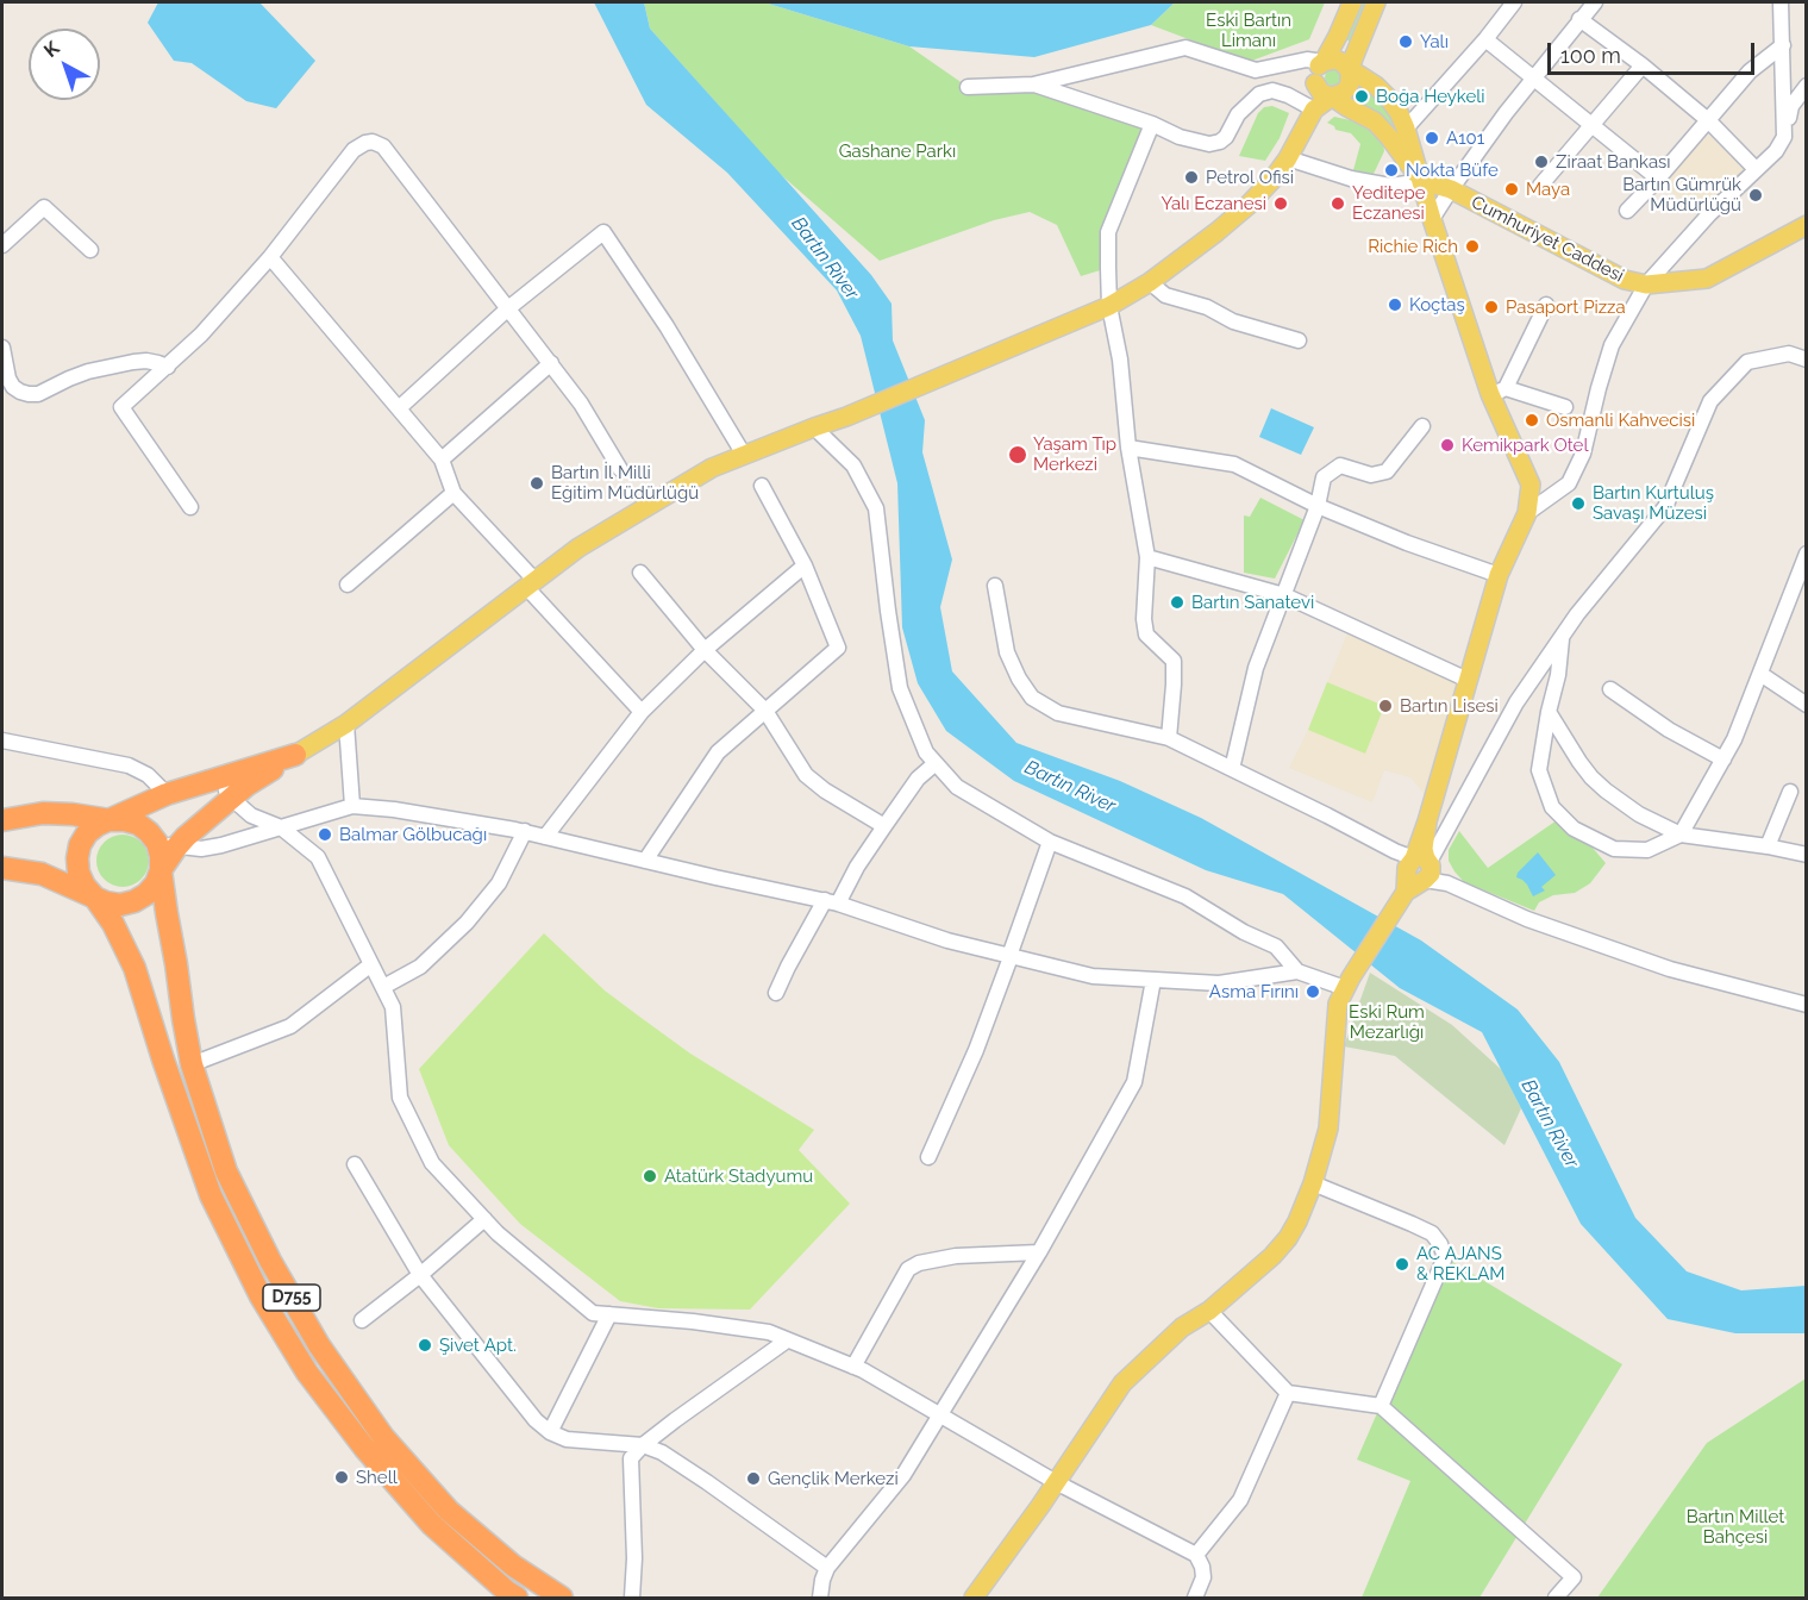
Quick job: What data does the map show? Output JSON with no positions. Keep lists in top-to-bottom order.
{
  "streets": {
    "highway": ["D755"],
    "main road": ["Cumhuriyet Caddesi"]
  },
  "water": ["Bartın River"],
  "parks": [
    "Eski Bartın Limanı",
    "Gashane Parkı",
    "Eski Rum Mezarlığı",
    "Bartın Millet Bahçesi"
  ],
  "places": [
    "Yalı",
    "Boğa Heykeli",
    "A101",
    "Ziraat Bankası",
    "Nokta Büfe",
    "Petrol Ofisi",
    "Maya",
    "Bartın Gümrük Müdürlüğü",
    "Yalı Eczanesi",
    "Yeditepe Eczanesi",
    "Richie Rich",
    "Koçtaş",
    "Pasaport Pizza",
    "Osmanli Kahvecisi",
    "Kemikpark Otel",
    "Yaşam Tıp Merkezi",
    "Bartın İl Milli Eğitim Müdürlüğü",
    "Bartın Kurtuluş Savaşı Müzesi",
    "Bartın Sanatevi",
    "Bartın Lisesi",
    "Balmar Gölbucağı",
    "Asma Fırını",
    "Atatürk Stadyumu",
    "AC AJANS & REKLAM",
    "Şivet Apt.",
    "Shell",
    "Gençlik Merkezi"
  ],
  "scale_bar": "100 m",
  "north": "top left"
}
